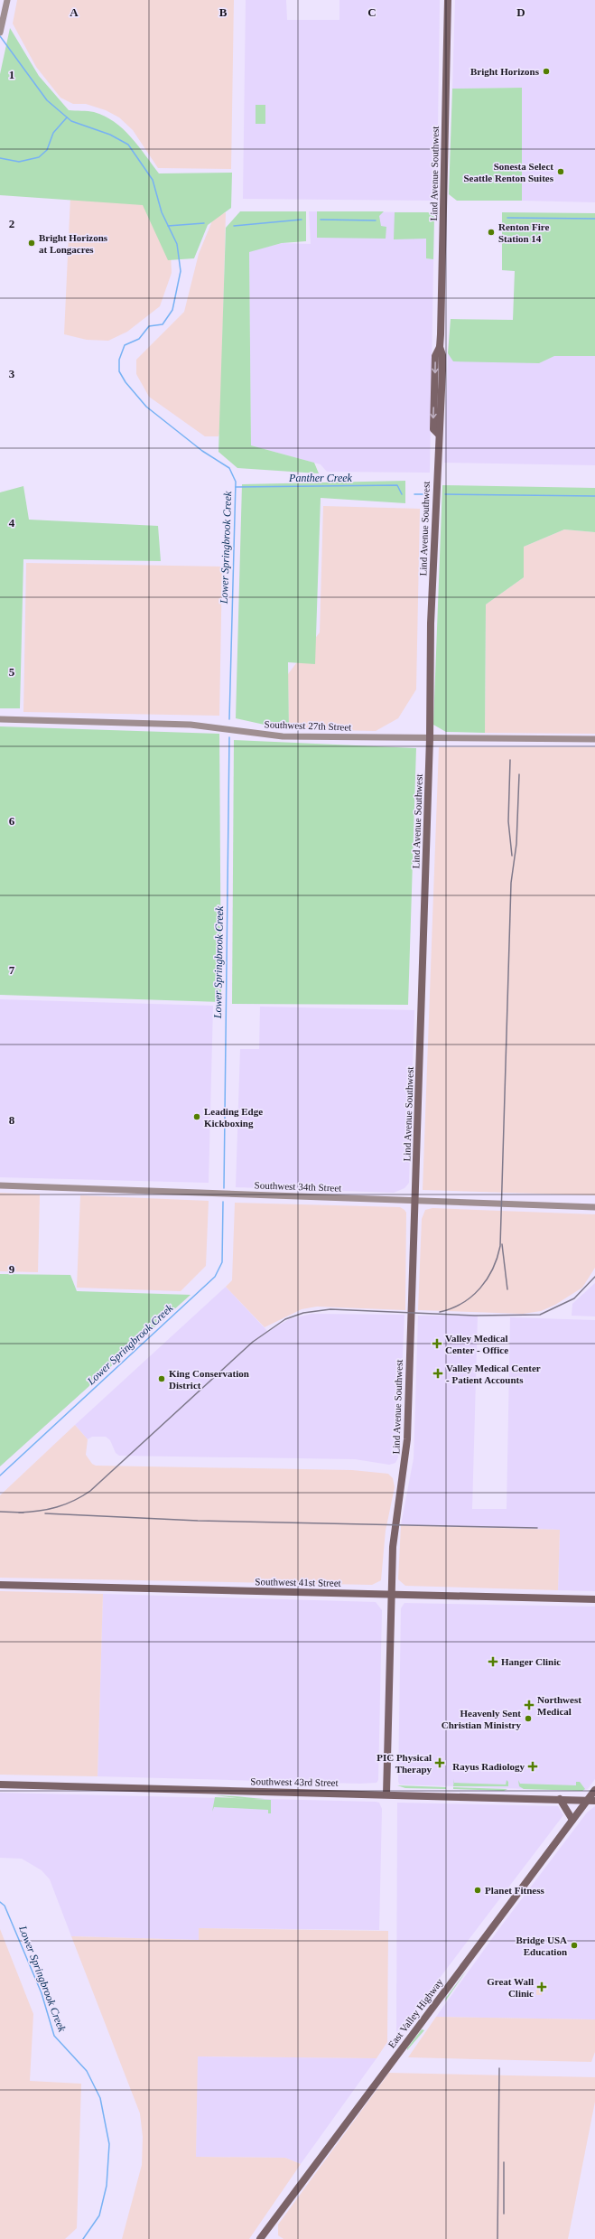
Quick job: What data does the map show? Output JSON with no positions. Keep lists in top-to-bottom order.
{
  "streets": {
    "main road": [
      "Lind Avenue Southwest",
      "Southwest 41st Street",
      "Southwest 43rd Street",
      "East Valley Highway"
    ],
    "street": ["Southwest 27th Street", "Southwest 34th Street"]
  },
  "crossings": [
    ["Lind Avenue Southwest", "Southwest 27th Street"],
    ["Lind Avenue Southwest", "Southwest 34th Street"],
    ["Lind Avenue Southwest", "Southwest 41st Street"],
    ["Lind Avenue Southwest", "Southwest 43rd Street"],
    ["Southwest 43rd Street", "East Valley Highway"]
  ],
  "water": ["Panther Creek", "Lower Springbrook Creek"],
  "places": {
    "other": [
      "Bright Horizons",
      "Sonesta Select Seattle Renton Suites",
      "Renton Fire Station 14",
      "Bright Horizons at Longacres",
      "Leading Edge Kickboxing",
      "King Conservation District",
      "Heavenly Sent Christian Ministry",
      "Planet Fitness",
      "Bridge USA Education"
    ],
    "health": [
      "Valley Medical Center - Office",
      "Valley Medical Center - Patient Accounts",
      "Hanger Clinic",
      "Northwest Medical",
      "PIC Physical Therapy",
      "Rayus Radiology",
      "Great Wall Clinic"
    ]
  },
  "grid": {
    "columns": [
      "A",
      "B",
      "C",
      "D"
    ],
    "rows": [
      "1",
      "2",
      "3",
      "4",
      "5",
      "6",
      "7",
      "8",
      "9"
    ]
  }
}
